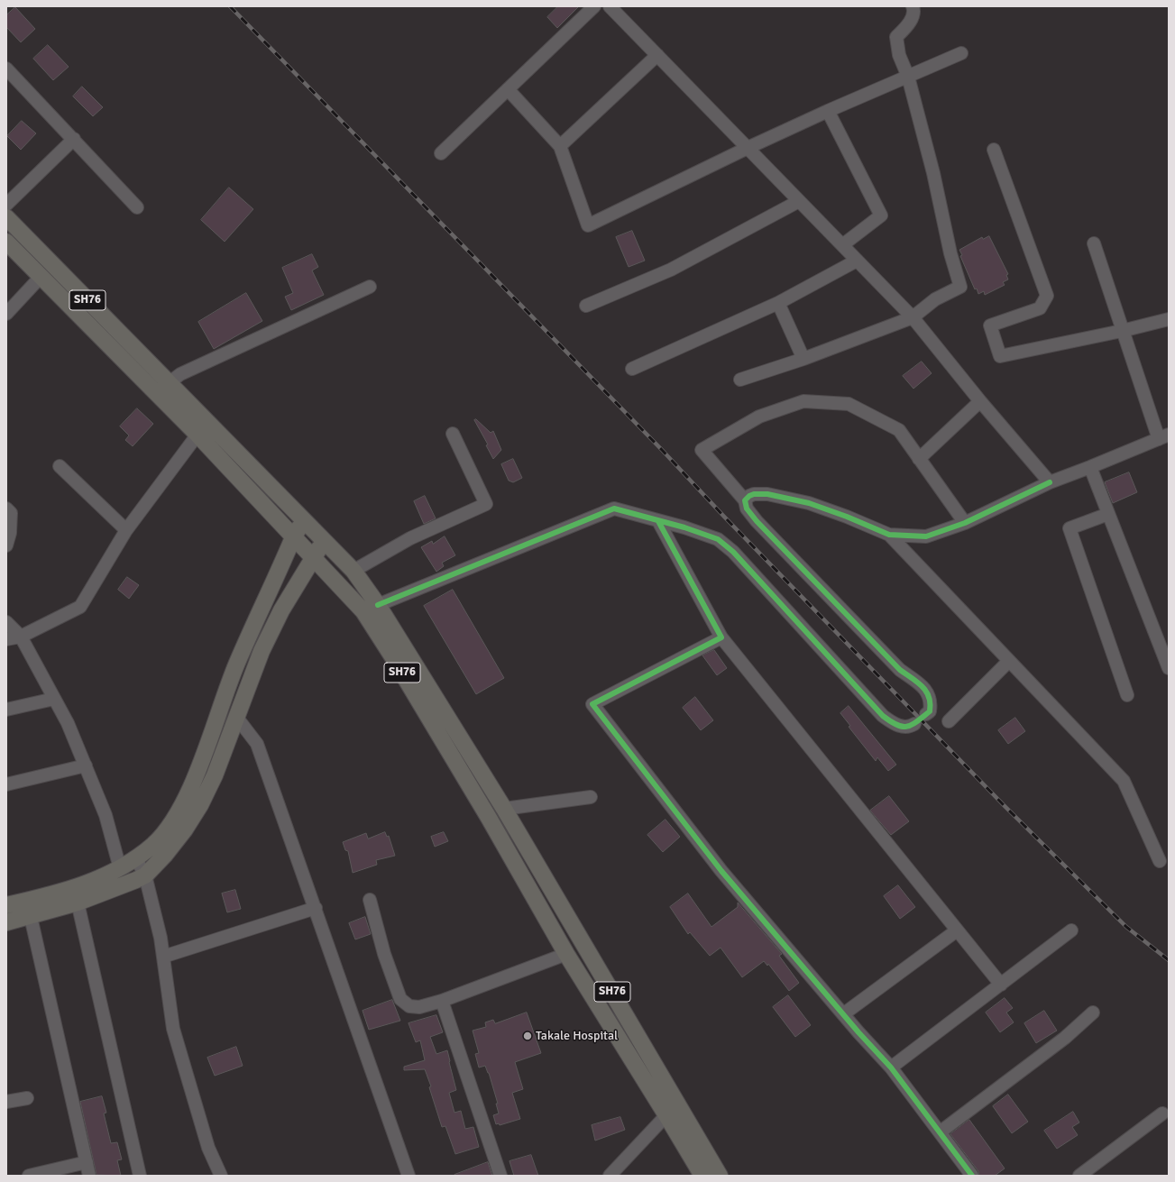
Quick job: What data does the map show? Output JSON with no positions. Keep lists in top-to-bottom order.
{
  "streets": {
    "main road": ["SH76"]
  },
  "places": ["Takale Hospital"]
}
